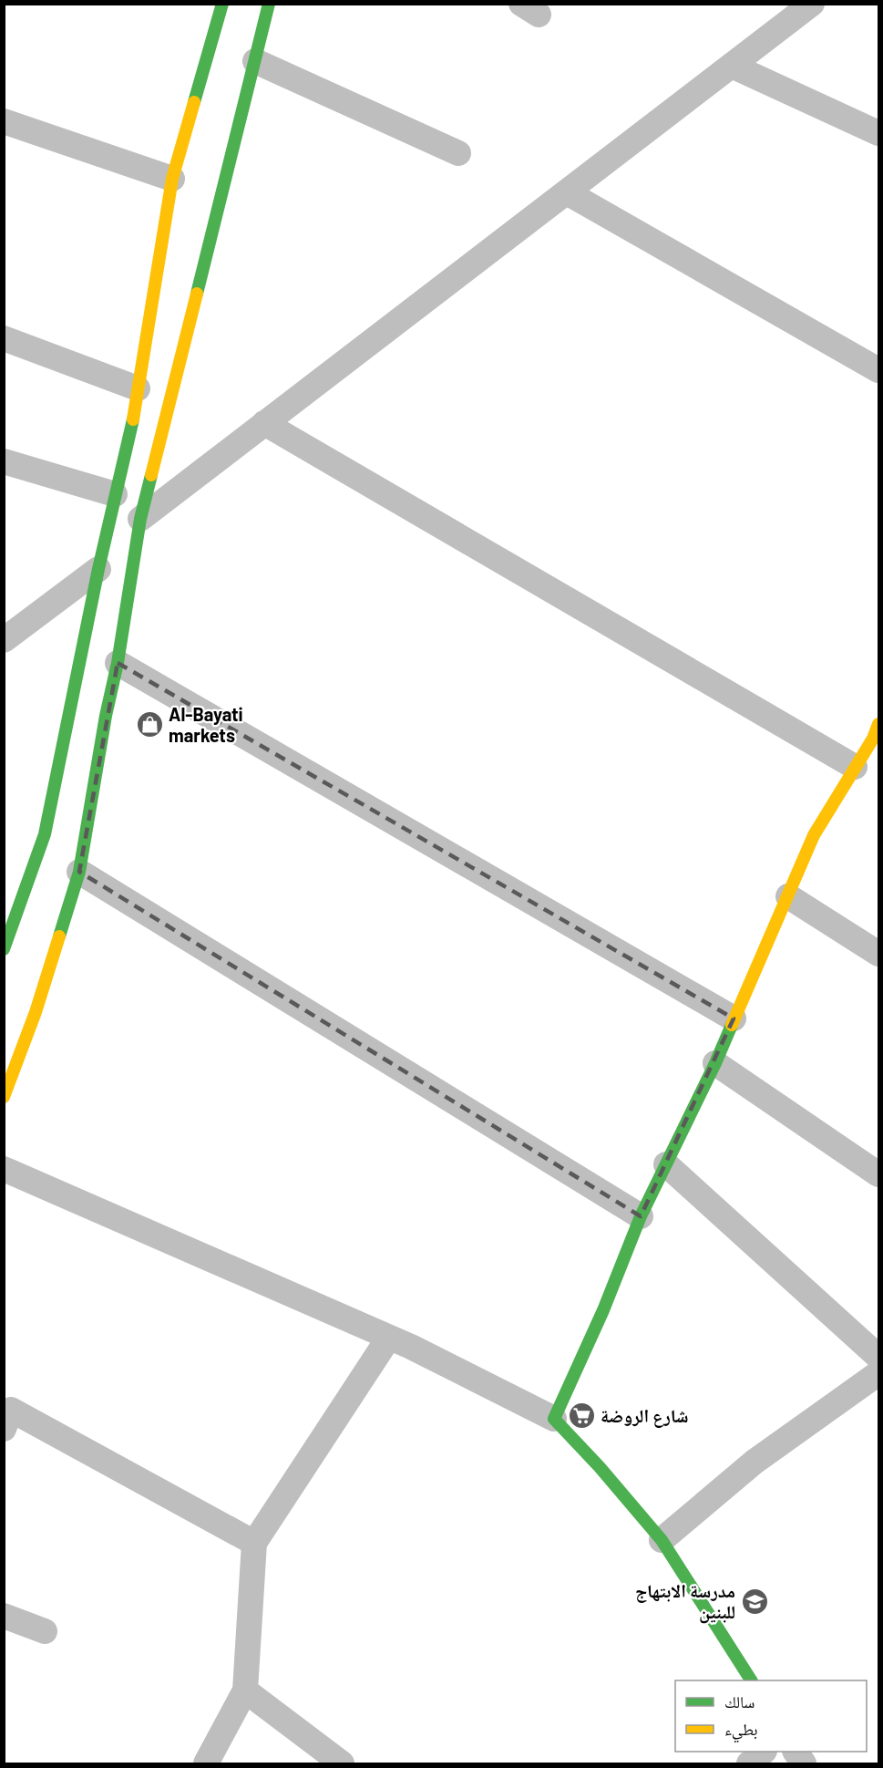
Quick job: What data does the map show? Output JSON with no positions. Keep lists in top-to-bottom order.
{
  "places": {
    "shop": ["Al-Bayati markets"],
    "supermarket": ["شارع الروضة"],
    "school or university": ["مدرسة الابتهاج للبنين"]
  },
  "legend": ["سالك", "بطيء"]
}
